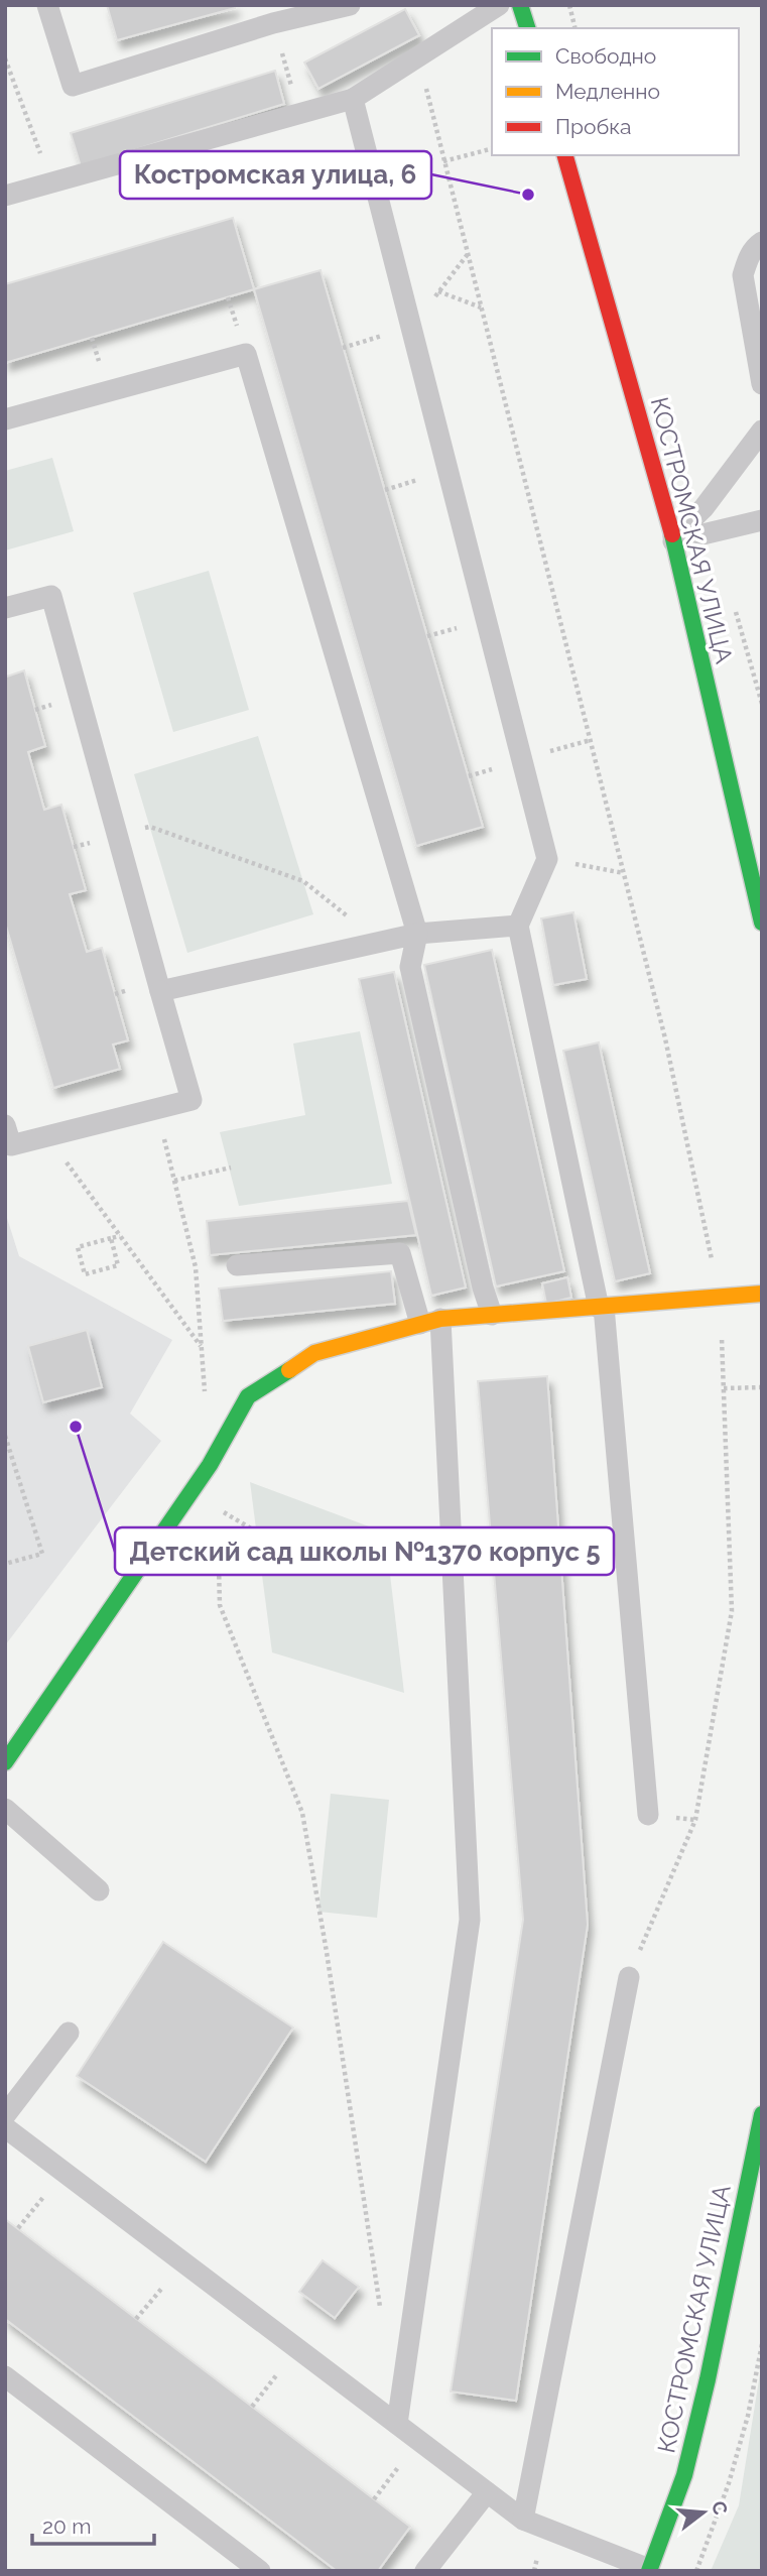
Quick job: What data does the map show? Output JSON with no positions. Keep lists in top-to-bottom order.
{
  "streets": {
    "street": ["КОСТРОМСКАЯ УЛИЦА"]
  },
  "places": ["Костромская улица, 6", "Детский сад школы №1370 корпус 5"],
  "legend": ["Свободно", "Медленно", "Пробка"],
  "scale_bar": "20 m",
  "north": "right"
}
